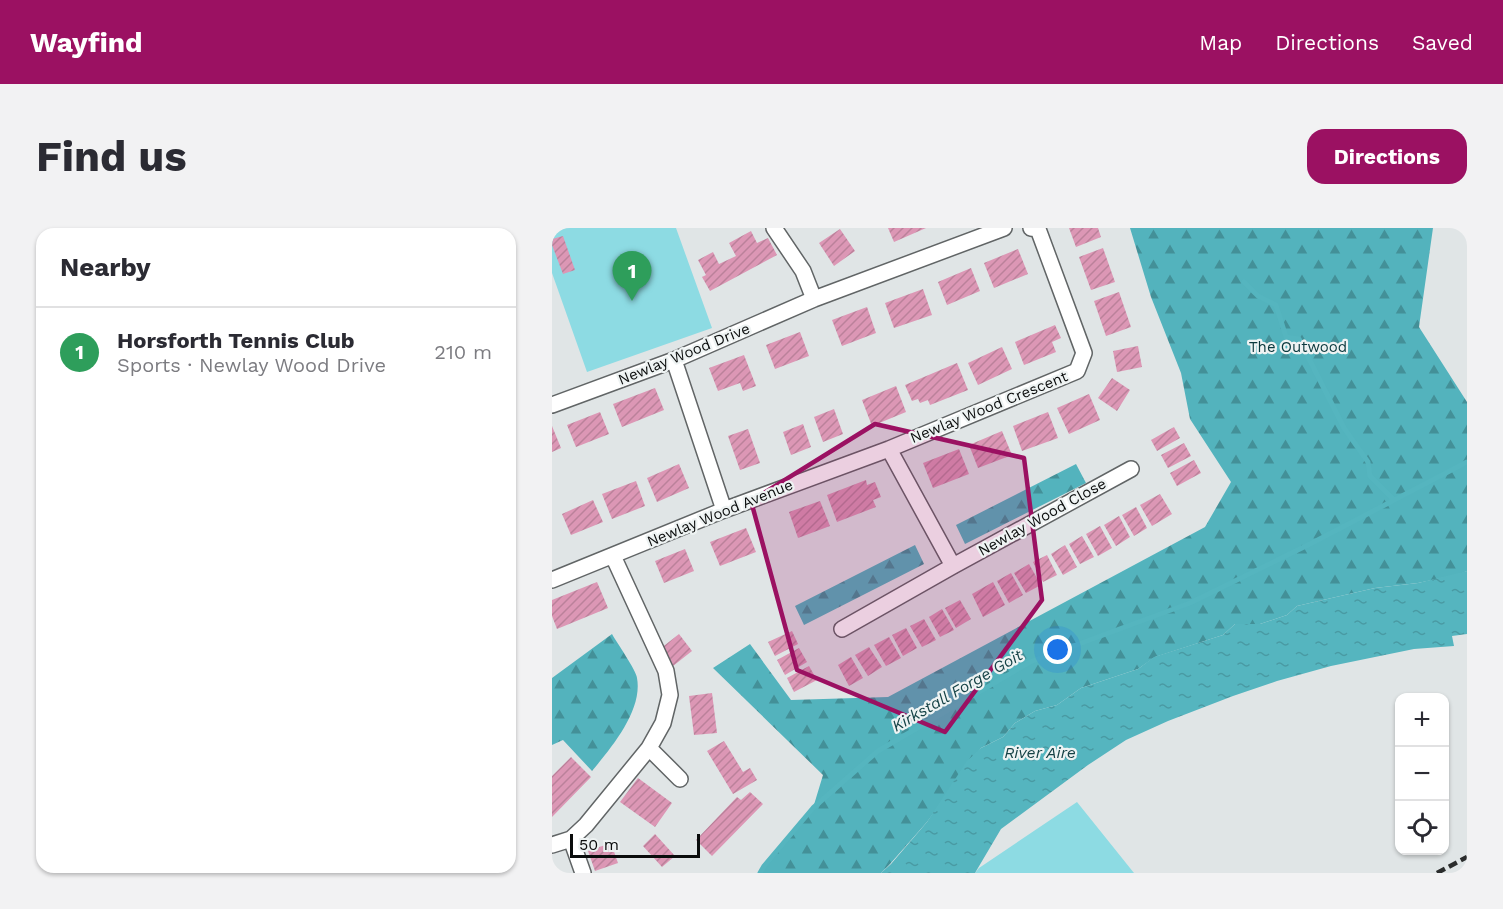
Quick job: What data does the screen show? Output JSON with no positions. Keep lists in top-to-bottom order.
{
  "streets": {
    "street": [
      "Newlay Wood Drive",
      "Newlay Wood Crescent",
      "Newlay Wood Avenue",
      "Newlay Wood Close"
    ]
  },
  "crossings": [
    ["Newlay Wood Crescent", "Newlay Wood Avenue"]
  ],
  "water": ["Kirkstall Forge Goit", "River Aire"],
  "parks": ["The Outwood"],
  "scale_bar": "50 m",
  "page": {
    "header": "Wayfind",
    "nav": ["Map", "Directions", "Saved"],
    "buttons": "Directions",
    "title": "Find us",
    "heading": "Nearby",
    "pins": "1",
    "list": [
      {
        "mark": "1",
        "name": "Horsforth Tennis Club",
        "note": "Sports · Newlay Wood Drive",
        "value": "210 m"
      }
    ],
    "map_buttons": ["+", "−"],
    "scale": "50 m"
  }
}
